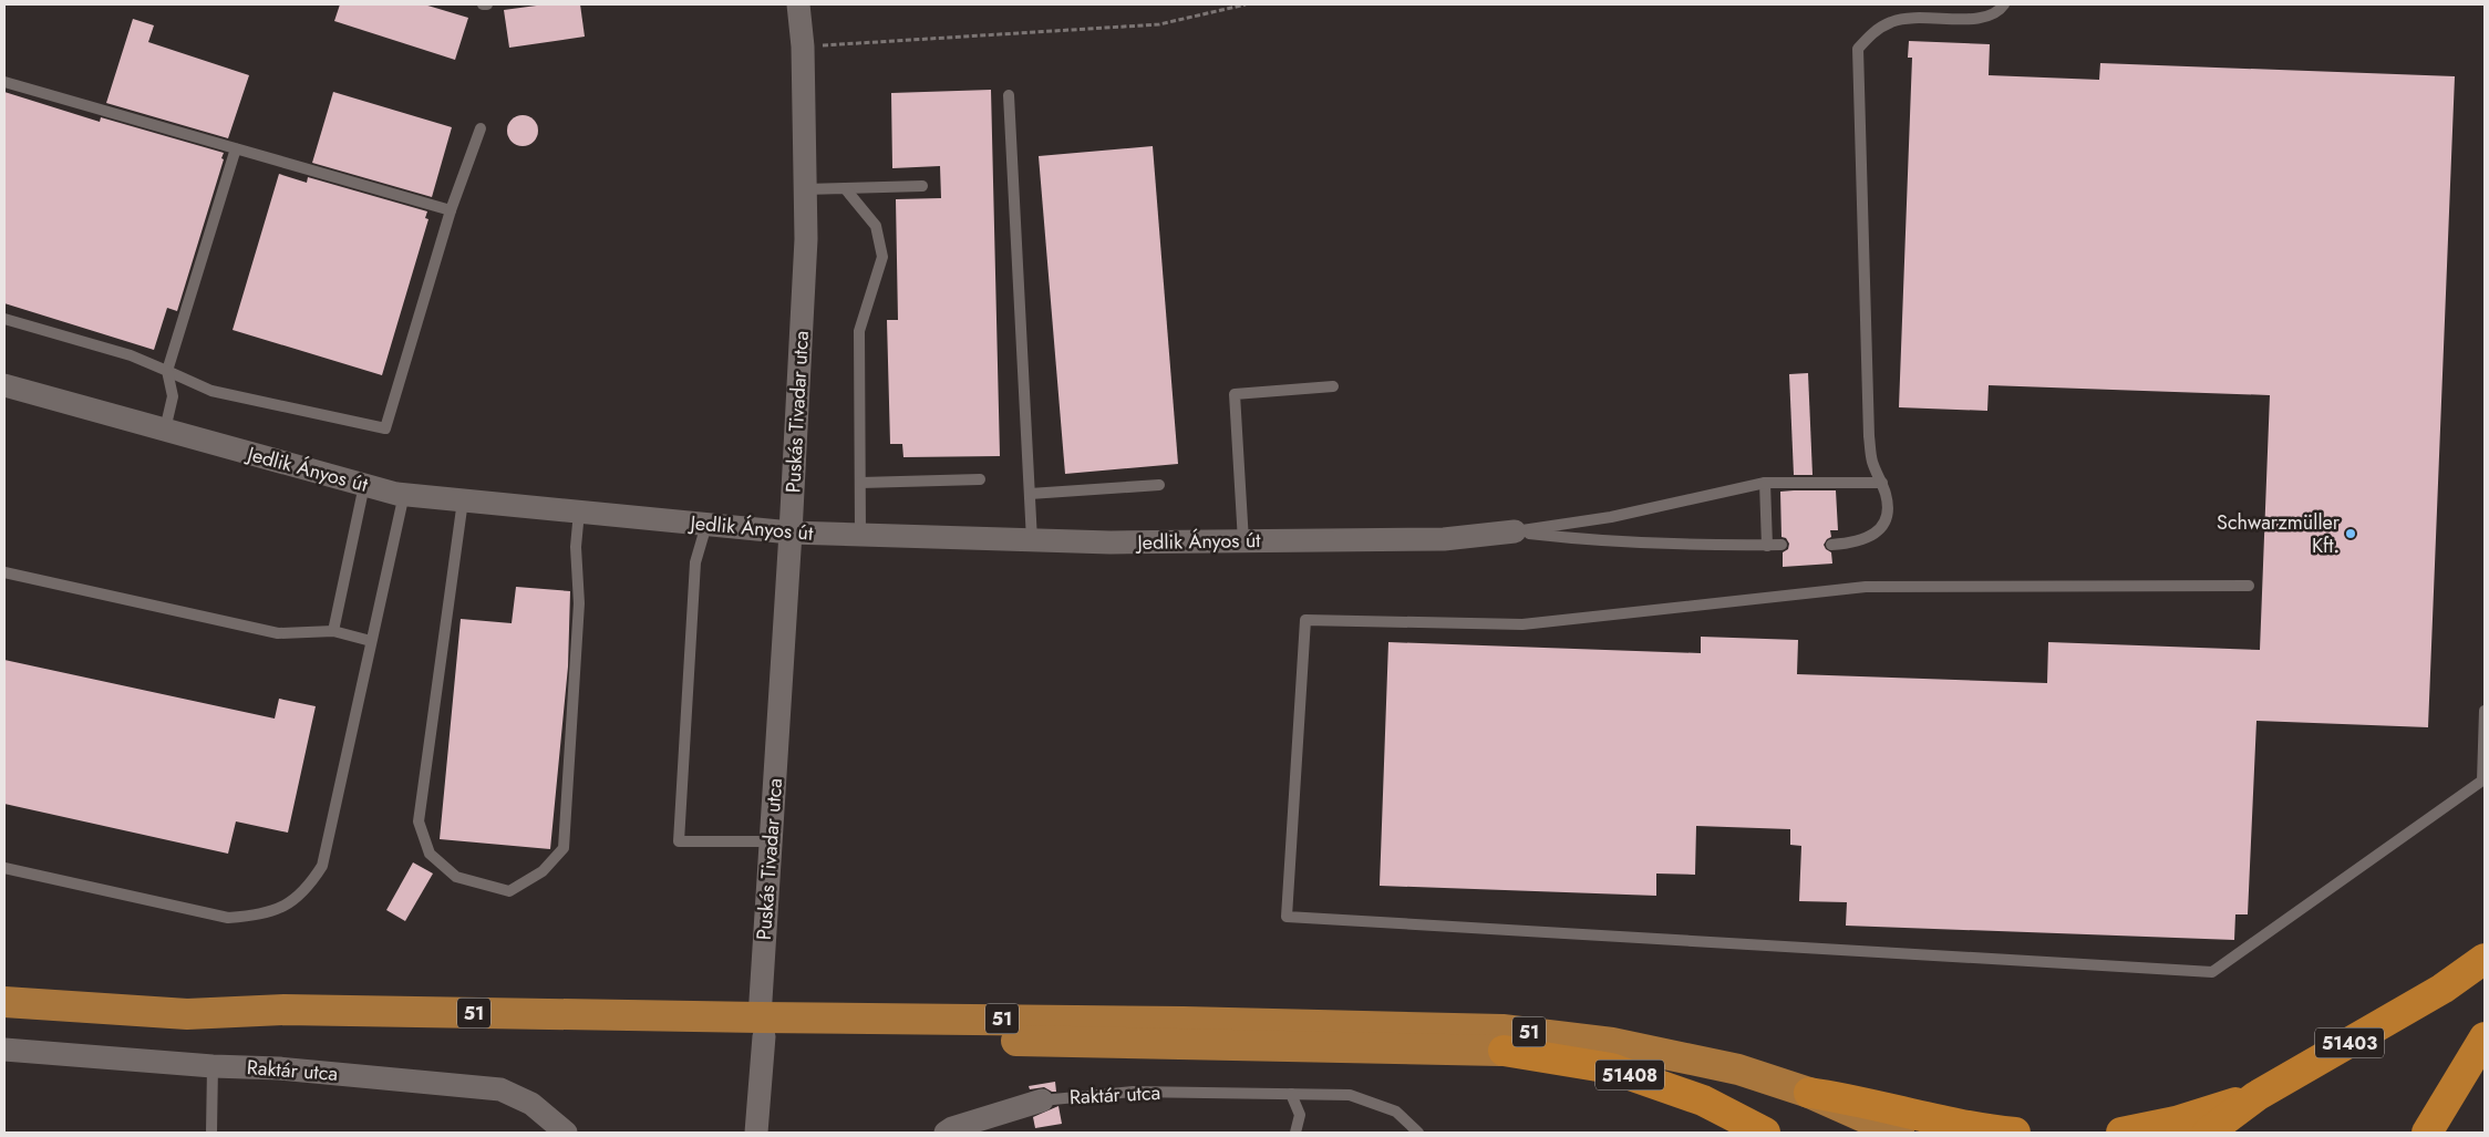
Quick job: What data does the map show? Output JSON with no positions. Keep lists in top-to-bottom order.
{
  "streets": {
    "highway": ["51403", "51408"],
    "main road": ["51"],
    "street": ["Puskás Tivadar utca", "Jedlik Ányos út", "Raktár utca"]
  },
  "crossings": [
    ["Puskás Tivadar utca", "Jedlik Ányos út"],
    ["Puskás Tivadar utca", "51"],
    ["51", "51408"]
  ],
  "places": ["Schwarzmüller Kft."]
}
